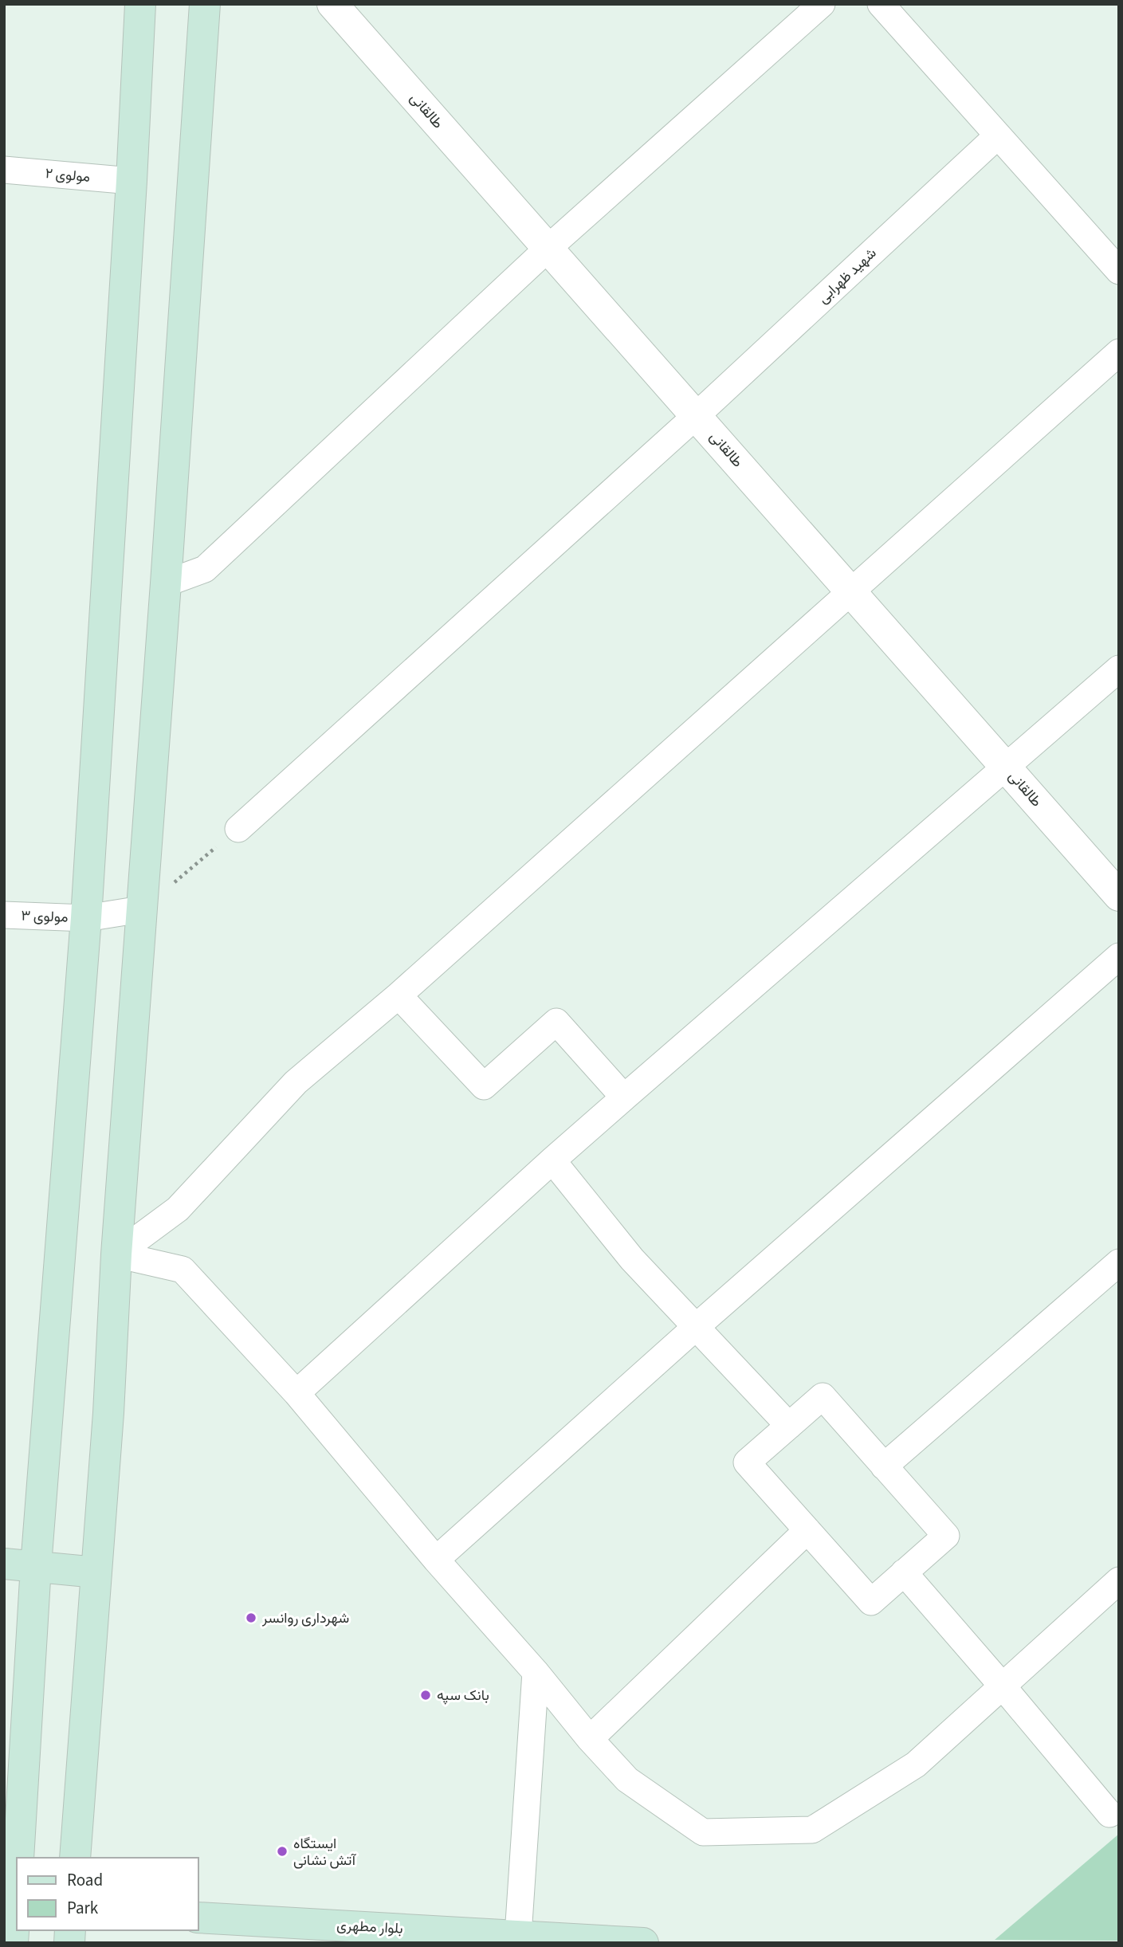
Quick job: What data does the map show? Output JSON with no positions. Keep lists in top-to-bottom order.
{
  "streets": {
    "main road": ["بلوار مطهری"],
    "street": [
      "طالقانی",
      "مولوی ۲",
      "شهید ظهرابی",
      "مولوی ۳"
    ]
  },
  "crossings": [
    ["طالقانی", "شهید ظهرابی"]
  ],
  "places": ["شهرداری روانسر", "بانک سپه", "ایستگاه آتش نشانی"],
  "legend": ["Road", "Park"]
}
